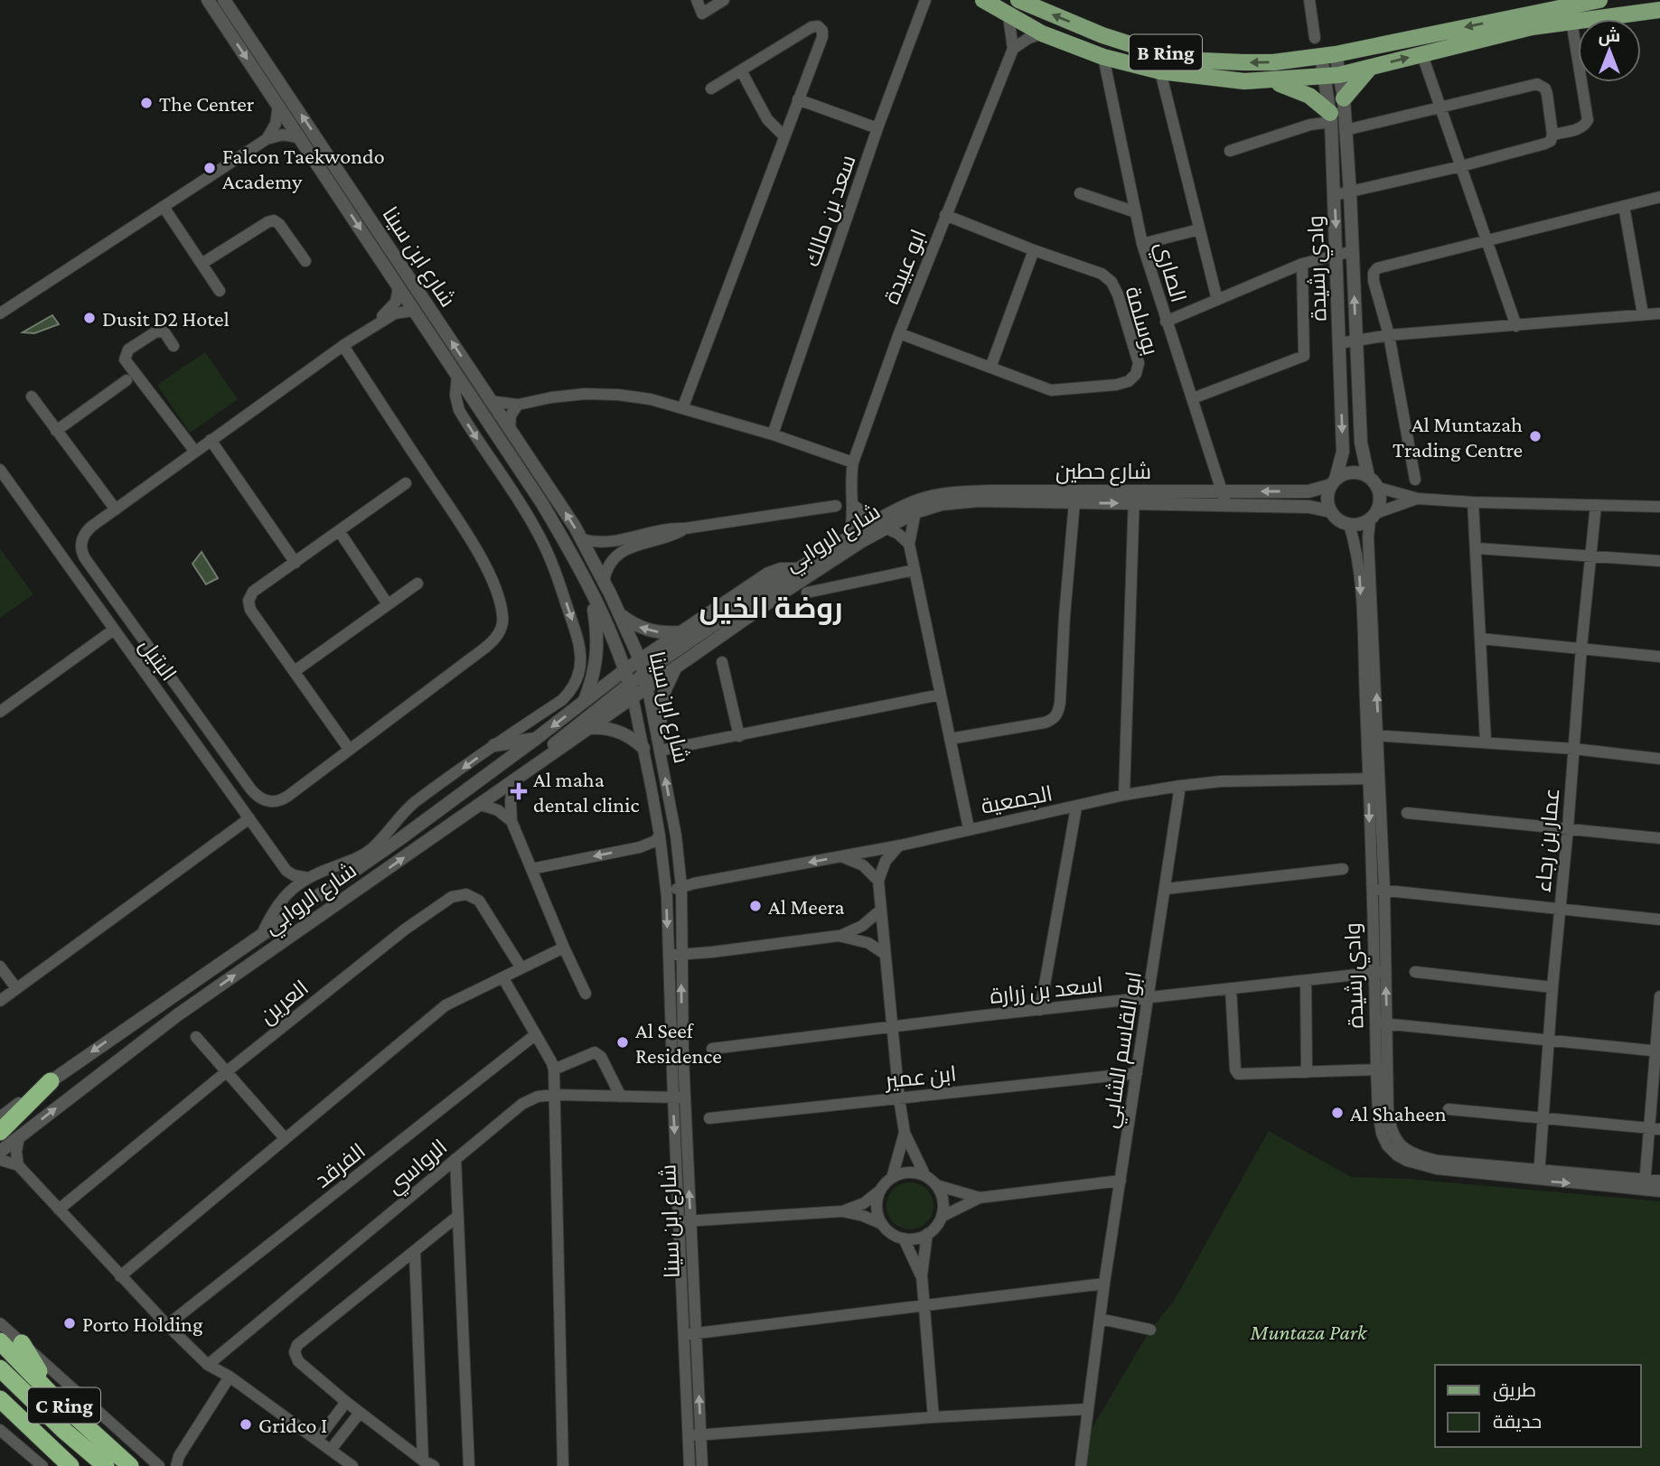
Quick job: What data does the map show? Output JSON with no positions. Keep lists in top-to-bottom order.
{
  "streets": {
    "highway": ["C Ring"],
    "main road": ["B Ring"],
    "street": [
      "سعد بن مالك",
      "شارع ابن سينا",
      "ابو عبيدة",
      "وادي رشيدة",
      "الصاري",
      "بوسلمة",
      "شارع حطين",
      "شارع الروابي",
      "البتيل",
      "الجمعية",
      "عمار بن رجاء",
      "اسعد بن زرارة",
      "العرين",
      "ابو القاسم الشابي",
      "ابن عمير",
      "الفرقد",
      "الرواسي"
    ]
  },
  "crossings": [
    ["B Ring", "وادي رشيدة"],
    ["B Ring", "الصاري"],
    ["شارع ابن سينا", "شارع الروابي"],
    ["شارع ابن سينا", "الجمعية"],
    ["شارع ابن سينا", "الرواسي"],
    ["ابو عبيدة", "بوسلمة"],
    ["ابو عبيدة", "شارع الروابي"],
    ["وادي رشيدة", "شارع حطين"],
    ["وادي رشيدة", "الجمعية"],
    ["وادي رشيدة", "عمار بن رجاء"],
    ["وادي رشيدة", "اسعد بن زرارة"],
    ["الصاري", "شارع حطين"],
    ["شارع حطين", "شارع الروابي"],
    ["الجمعية", "ابو القاسم الشابي"],
    ["اسعد بن زرارة", "ابو القاسم الشابي"],
    ["ابو القاسم الشابي", "ابن عمير"]
  ],
  "districts": ["روضة الخيل"],
  "parks": ["Muntaza Park"],
  "places": {
    "other": [
      "The Center",
      "Falcon Taekwondo Academy",
      "Dusit D2 Hotel",
      "Al Muntazah Trading Centre",
      "Al Meera",
      "Al Seef Residence",
      "Al Shaheen",
      "Porto Holding",
      "Gridco I"
    ],
    "health": ["Al maha dental clinic"]
  },
  "legend": ["طريق", "حديقة"],
  "north": "top"
}
